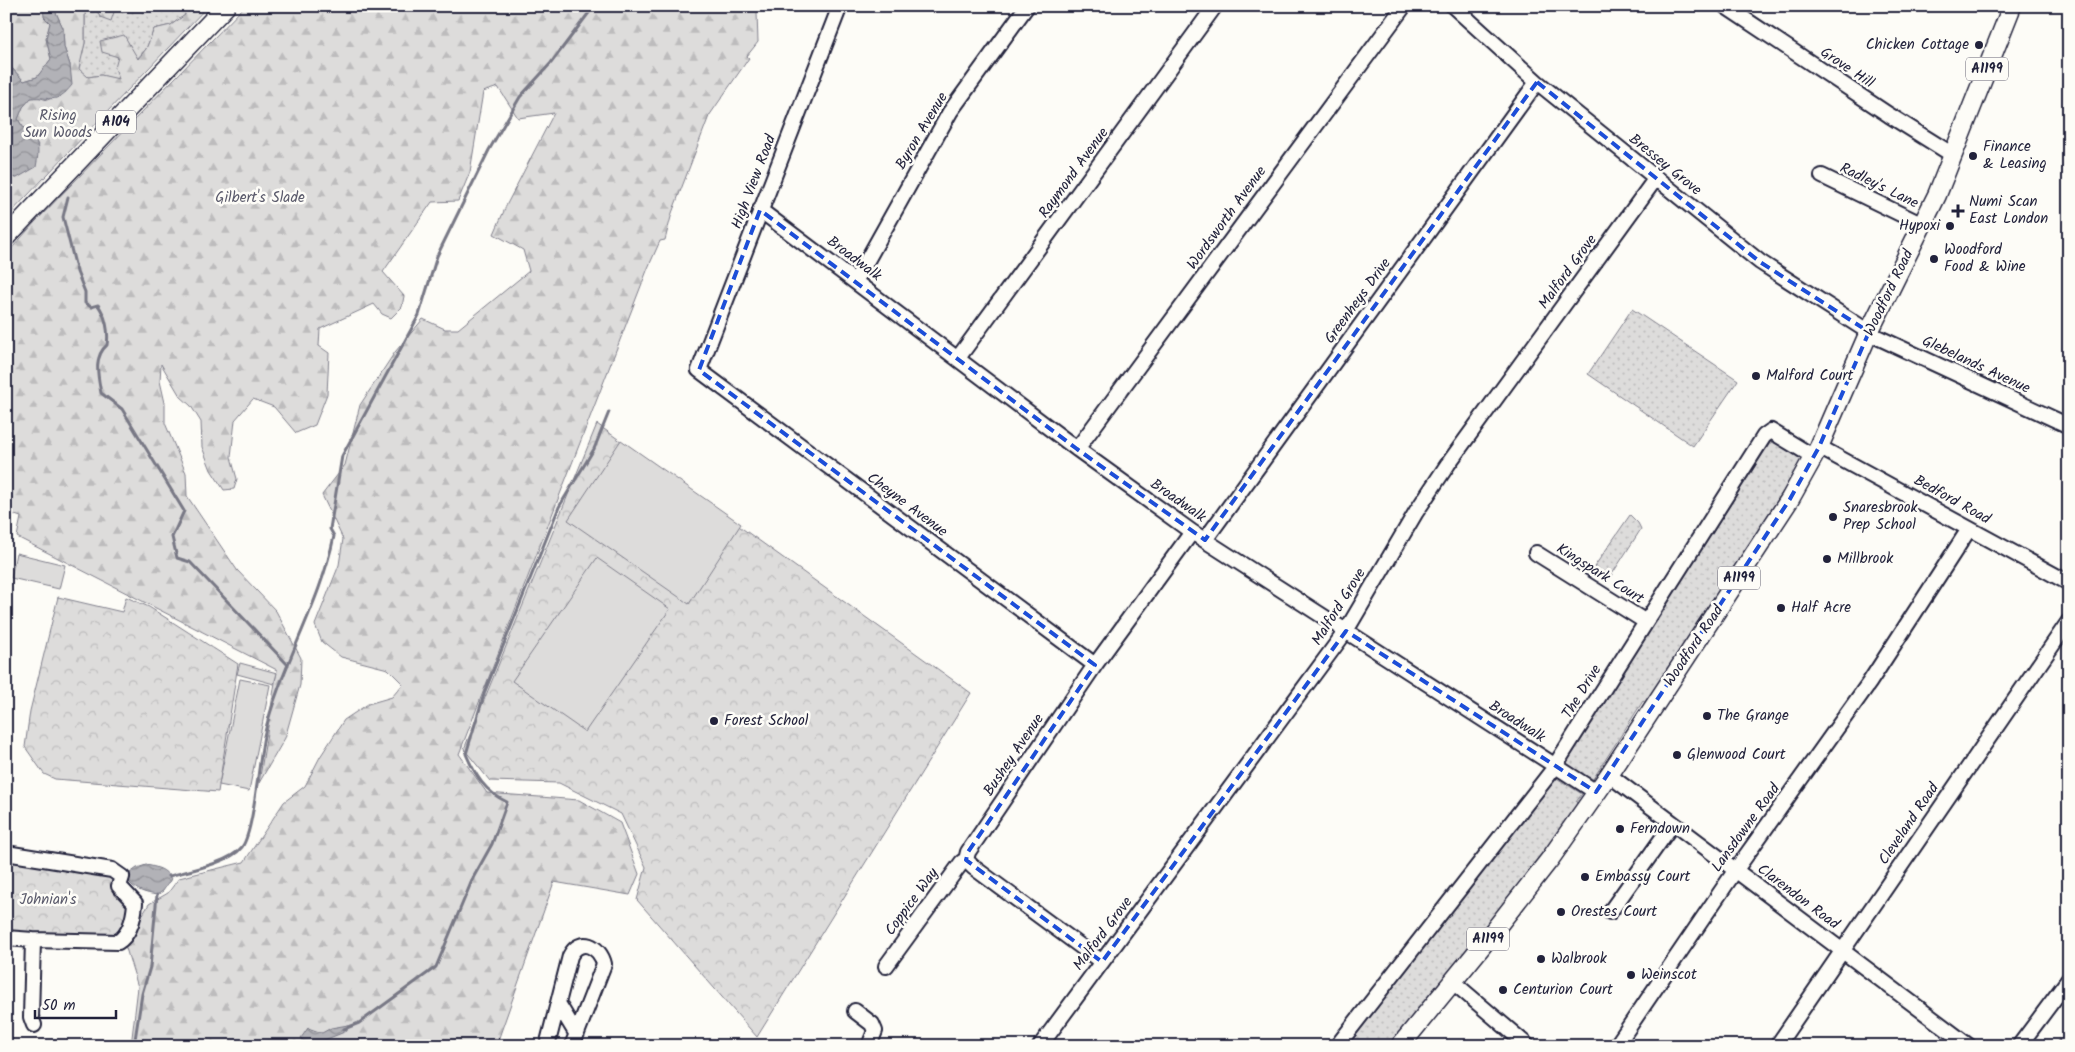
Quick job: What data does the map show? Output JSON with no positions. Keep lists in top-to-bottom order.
{
  "streets": {
    "main road": ["A1199", "A104", "Woodford Road"],
    "street": [
      "Grove Hill",
      "Byron Avenue",
      "Bressey Grove",
      "Raymond Avenue",
      "High View Road",
      "Radley's Lane",
      "Wordsworth Avenue",
      "Broadwalk",
      "Malford Grove",
      "Greenheys Drive",
      "Glebelands Avenue",
      "Bedford Road",
      "Cheyne Avenue",
      "Kingspark Court",
      "The Drive",
      "Bushey Avenue",
      "Cleveland Road",
      "Lansdowne Road",
      "Clarendon Road",
      "Coppice Way"
    ]
  },
  "crossings": [
    ["Grove Hill", "A1199"],
    ["Grove Hill", "Woodford Road"],
    ["A1199", "Woodford Road"],
    ["Byron Avenue", "Broadwalk"],
    ["Bressey Grove", "Malford Grove"],
    ["Bressey Grove", "Woodford Road"],
    ["Bressey Grove", "Greenheys Drive"],
    ["Bressey Grove", "Glebelands Avenue"],
    ["Raymond Avenue", "Broadwalk"],
    ["High View Road", "Broadwalk"],
    ["High View Road", "Cheyne Avenue"],
    ["Radley's Lane", "Woodford Road"],
    ["Wordsworth Avenue", "Broadwalk"],
    ["Broadwalk", "Malford Grove"],
    ["Broadwalk", "Woodford Road"],
    ["Broadwalk", "Greenheys Drive"],
    ["Broadwalk", "The Drive"],
    ["Broadwalk", "Bushey Avenue"],
    ["Woodford Road", "Glebelands Avenue"],
    ["Woodford Road", "Bedford Road"],
    ["Woodford Road", "The Drive"],
    ["Woodford Road", "Clarendon Road"],
    ["Bedford Road", "The Drive"],
    ["Bedford Road", "Lansdowne Road"],
    ["Cheyne Avenue", "Bushey Avenue"],
    ["Kingspark Court", "The Drive"],
    ["Bushey Avenue", "Coppice Way"],
    ["Cleveland Road", "Clarendon Road"],
    ["Lansdowne Road", "Clarendon Road"]
  ],
  "parks": ["Rising Sun Woods", "Gilbert's Slade", "Johnian's"],
  "places": {
    "other": [
      "Chicken Cottage",
      "Finance & Leasing",
      "Hypoxi",
      "Woodford Food & Wine",
      "Malford Court",
      "Snaresbrook Prep School",
      "Millbrook",
      "Half Acre",
      "The Grange",
      "Forest School",
      "Glenwood Court",
      "Ferndown",
      "Embassy Court",
      "Orestes Court",
      "Walbrook",
      "Weinscot",
      "Centurion Court"
    ],
    "health": ["Numi Scan East London"]
  },
  "scale_bar": "50 m"
}
